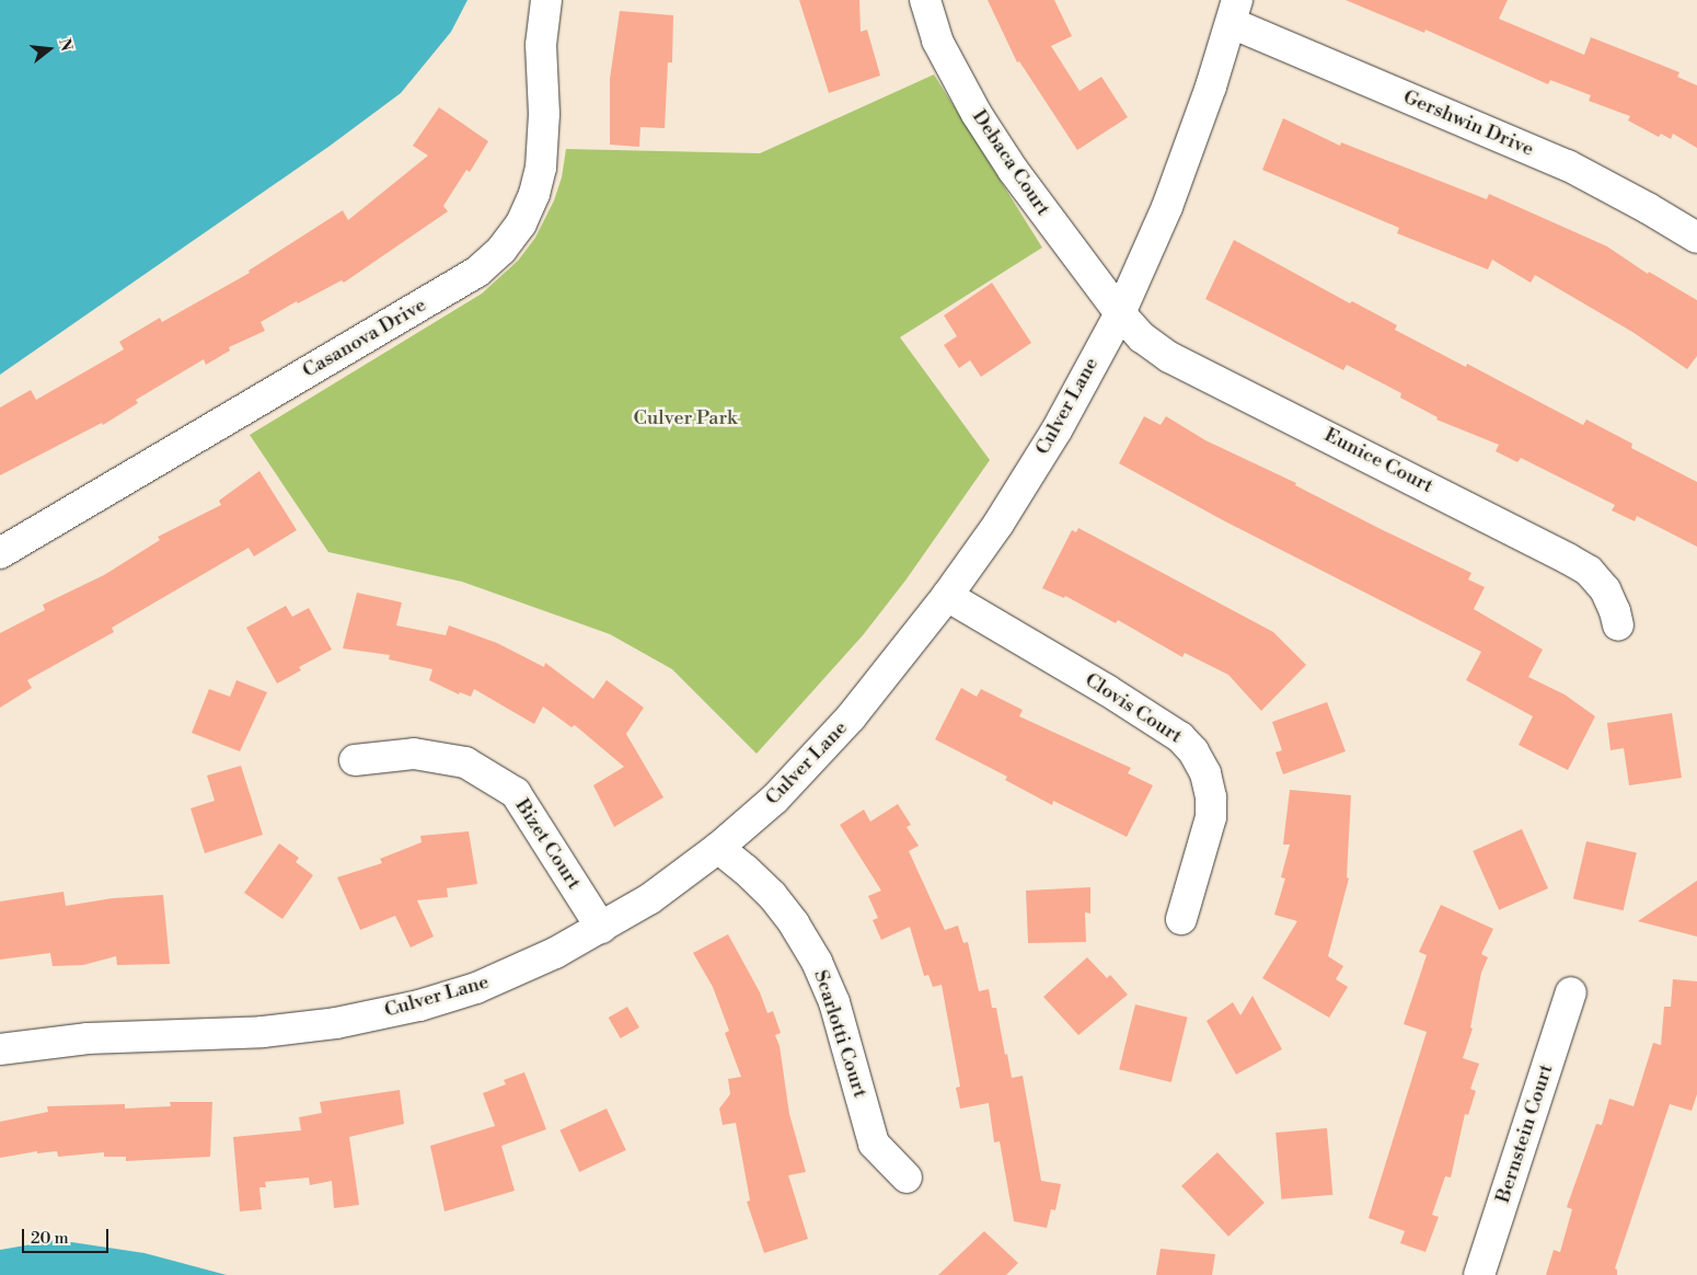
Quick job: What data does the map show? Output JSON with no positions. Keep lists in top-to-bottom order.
{
  "streets": {
    "street": [
      "Gershwin Drive",
      "Debaca Court",
      "Casanova Drive",
      "Culver Lane",
      "Eunice Court",
      "Clovis Court",
      "Bizet Court",
      "Scarlotti Court",
      "Bernstein Court"
    ]
  },
  "crossings": [
    ["Gershwin Drive", "Culver Lane"],
    ["Debaca Court", "Culver Lane"],
    ["Debaca Court", "Eunice Court"],
    ["Culver Lane", "Eunice Court"],
    ["Culver Lane", "Clovis Court"],
    ["Culver Lane", "Bizet Court"],
    ["Culver Lane", "Scarlotti Court"]
  ],
  "parks": ["Culver Park"],
  "scale_bar": "20 m",
  "north": "right"
}
